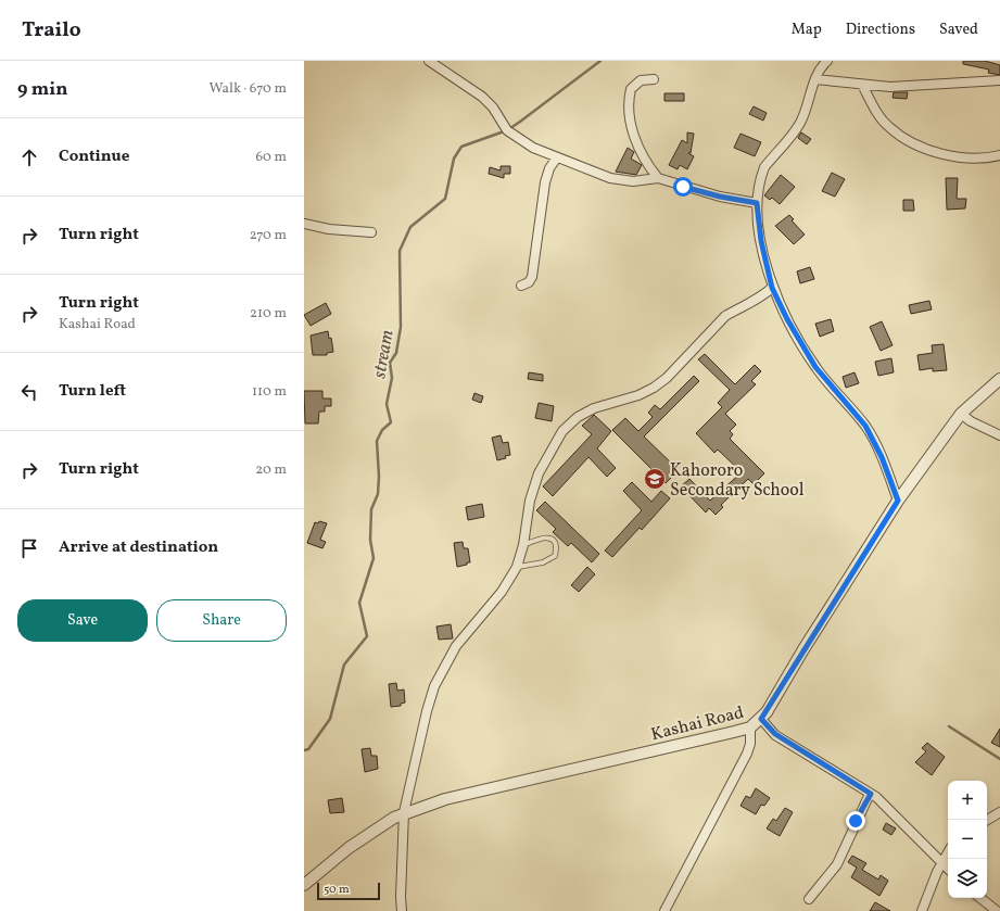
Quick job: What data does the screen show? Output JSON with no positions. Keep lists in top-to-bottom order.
{
  "streets": {
    "street": ["Kashai Road"]
  },
  "water": ["stream"],
  "places": {
    "school or university": ["Kahororo Secondary School"]
  },
  "scale_bar": "50 m",
  "page": {
    "header": "Trailo",
    "nav": ["Map", "Directions", "Saved"],
    "heading": ["9 min", "Walk · 670 m"],
    "list": [
      ["Continue", "60 m"],
      ["Turn right", "270 m"],
      ["Turn right", "Kashai Road", "210 m"],
      ["Turn left", "110 m"],
      ["Turn right", "20 m"],
      "Arrive at destination"
    ],
    "buttons": ["Save", "Share"],
    "map_buttons": ["+", "−"],
    "scale": "50 m"
  }
}
